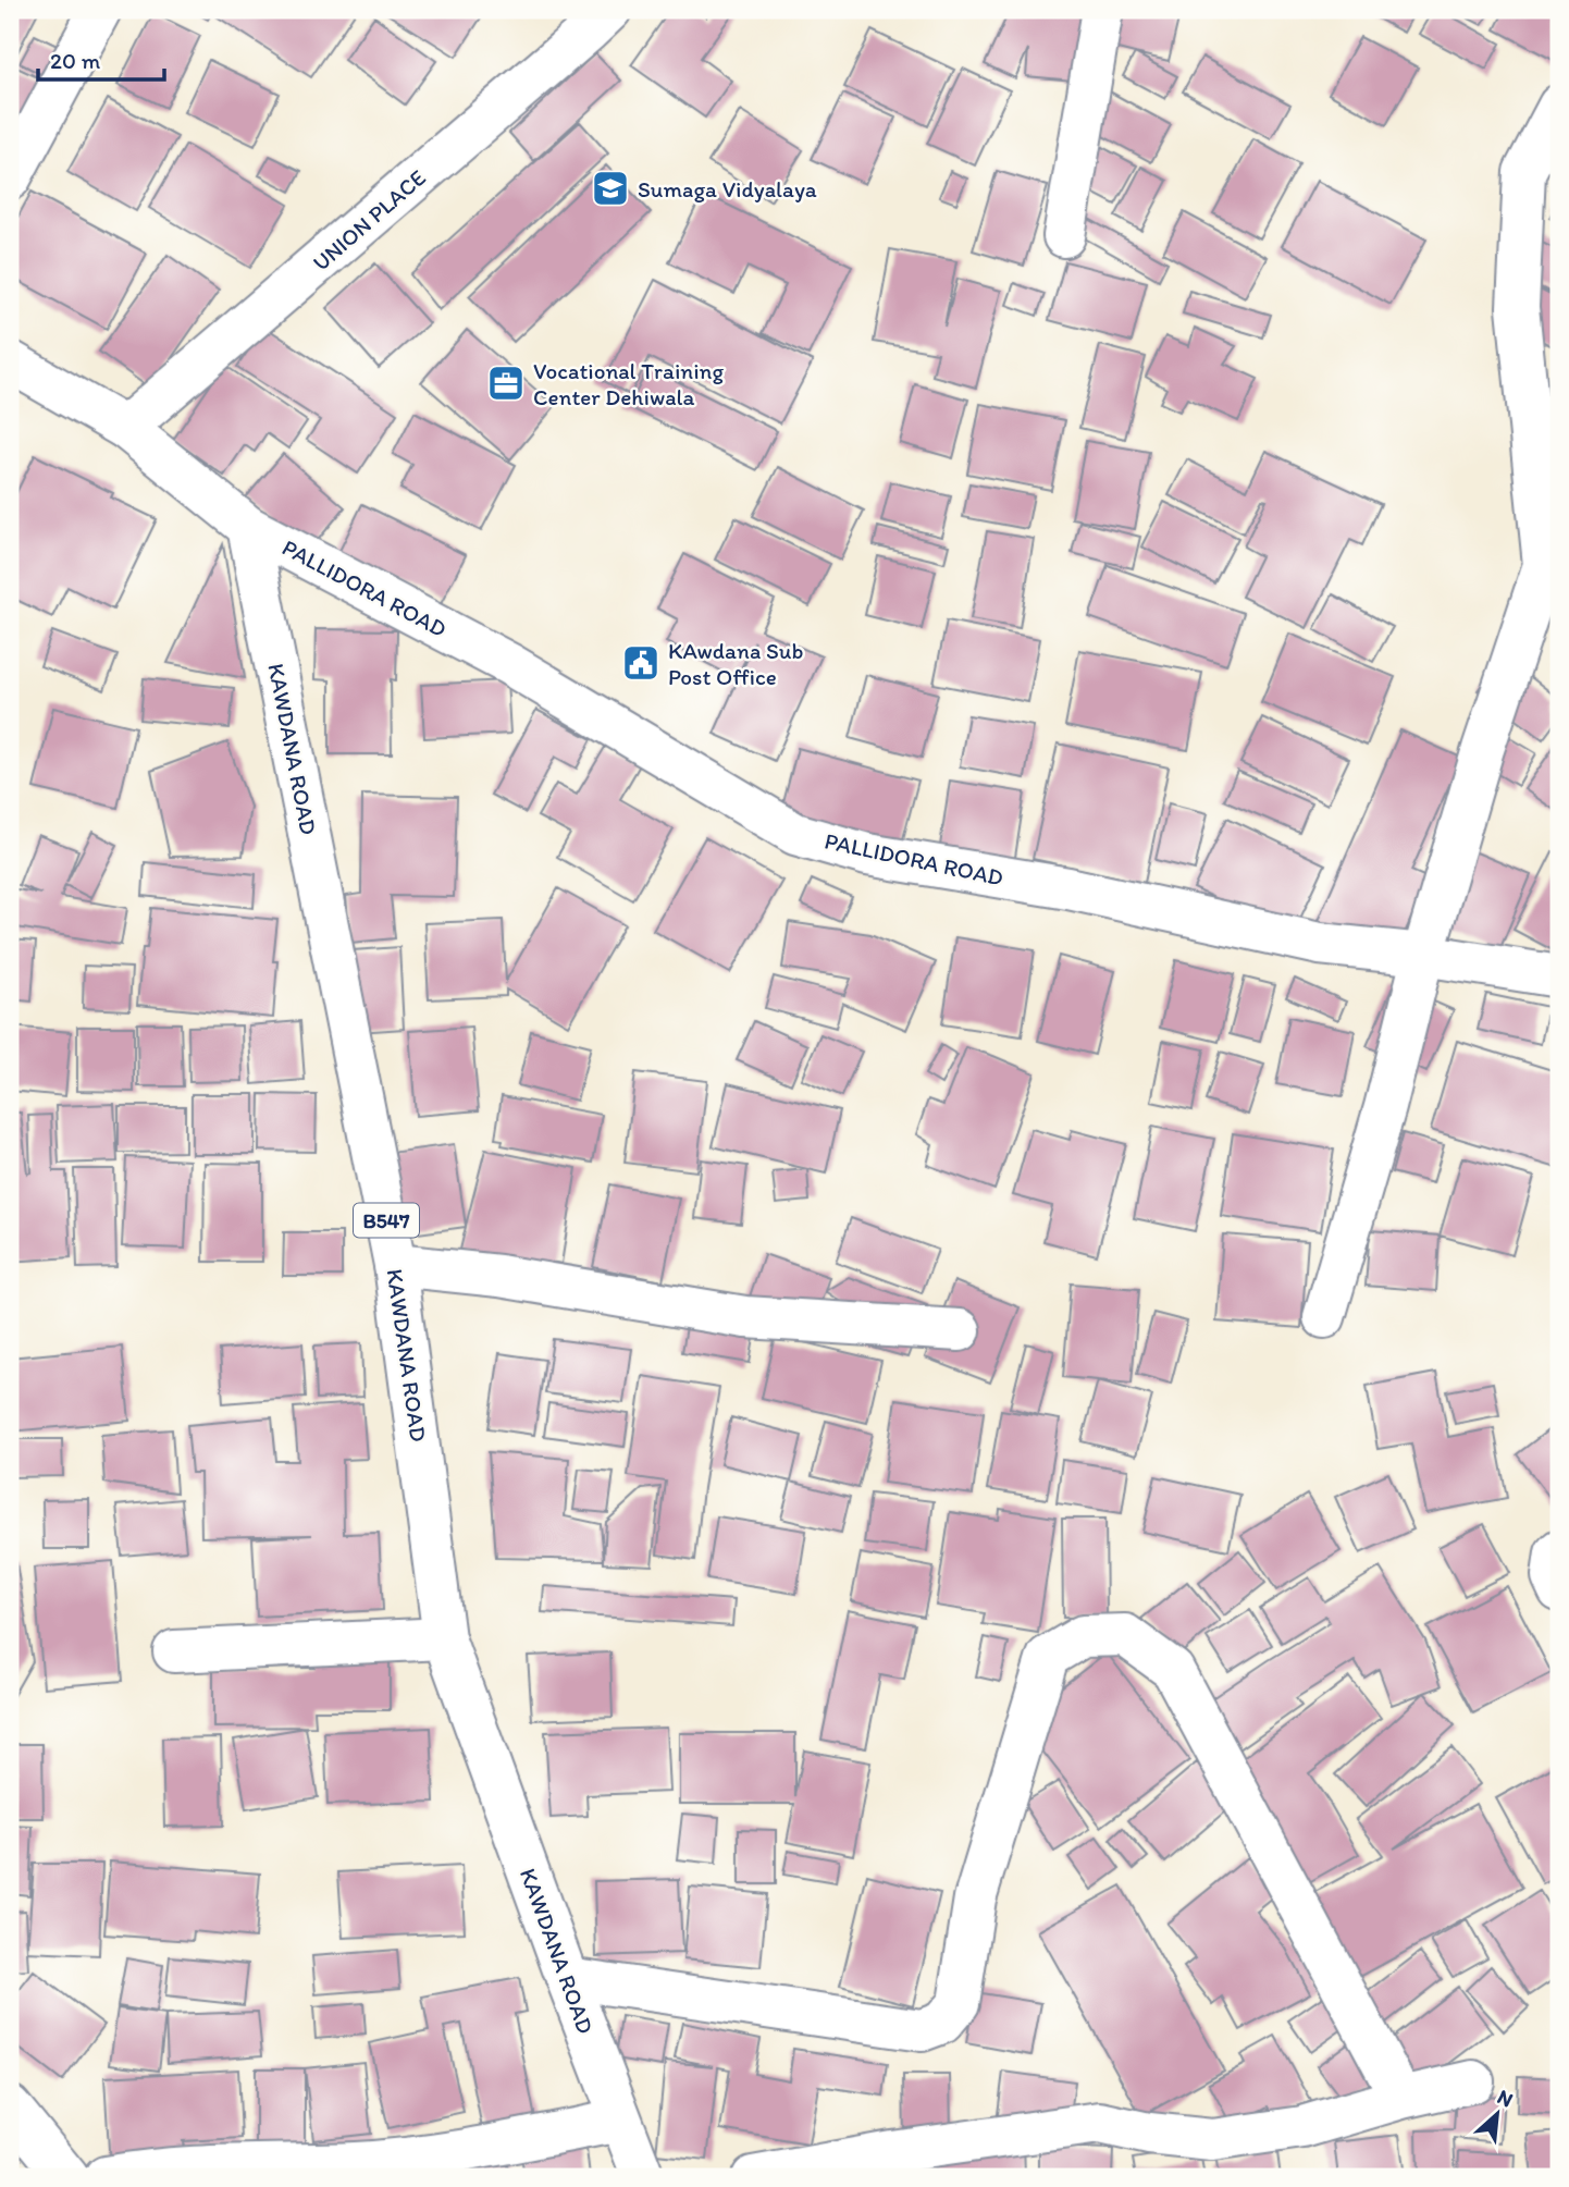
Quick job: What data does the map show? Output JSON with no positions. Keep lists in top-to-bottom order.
{
  "streets": {
    "street": [
      "UNION PLACE",
      "PALLIDORA ROAD",
      "KAWDANA ROAD",
      "B547"
    ]
  },
  "crossings": [
    ["PALLIDORA ROAD", "KAWDANA ROAD"]
  ],
  "places": {
    "school or university": ["Sumaga Vidyalaya"],
    "office": ["Vocational Training Center Dehiwala"],
    "public building": ["KAwdana Sub Post Office"]
  },
  "scale_bar": "20 m",
  "north": "top right"
}
